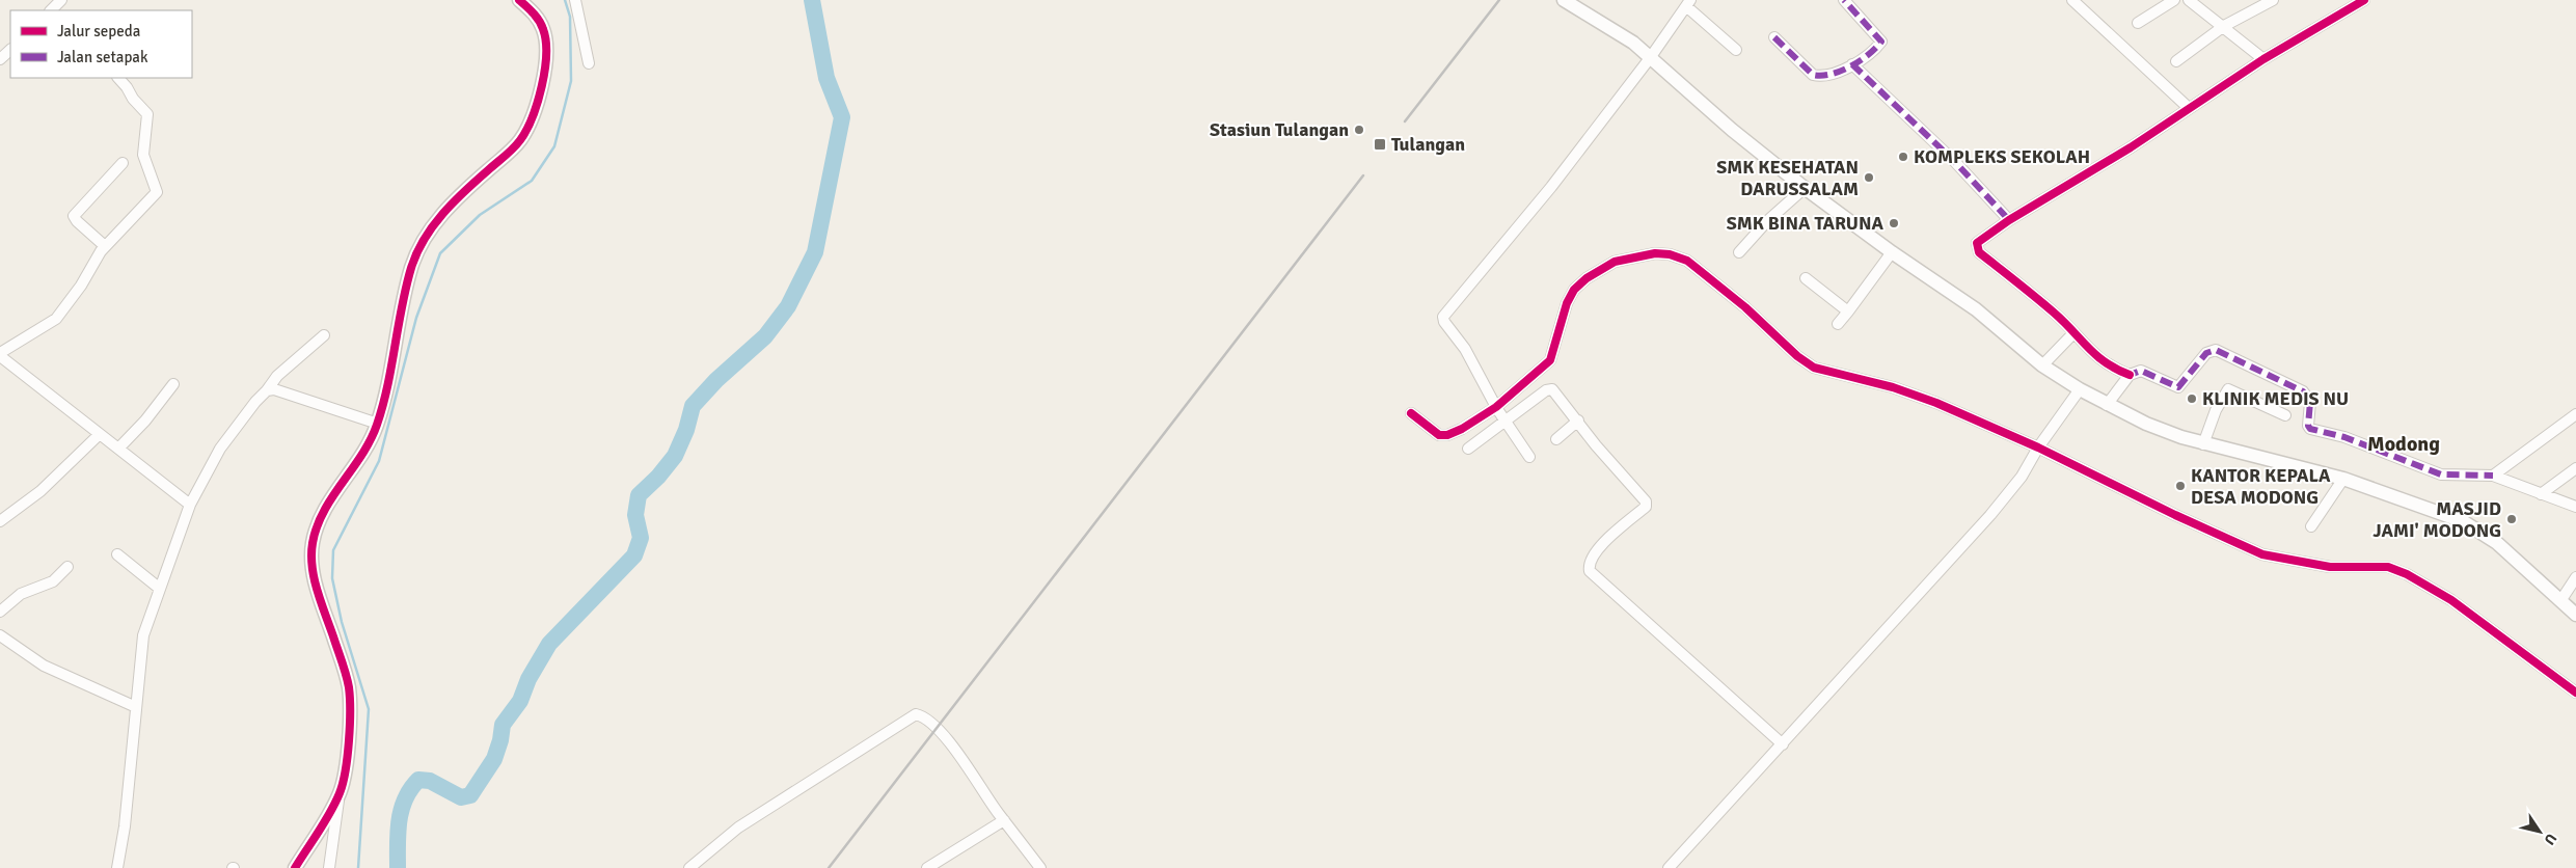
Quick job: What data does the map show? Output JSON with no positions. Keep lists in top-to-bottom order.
{
  "districts": ["Modong"],
  "places": {
    "other": [
      "Stasiun Tulangan",
      "KOMPLEKS SEKOLAH",
      "SMK KESEHATAN DARUSSALAM",
      "SMK BINA TARUNA",
      "KLINIK MEDIS NU",
      "KANTOR KEPALA DESA MODONG",
      "MASJID JAMI' MODONG"
    ],
    "transit": ["Tulangan"]
  },
  "legend": ["Jalur sepeda", "Jalan setapak"],
  "north": "bottom right"
}
